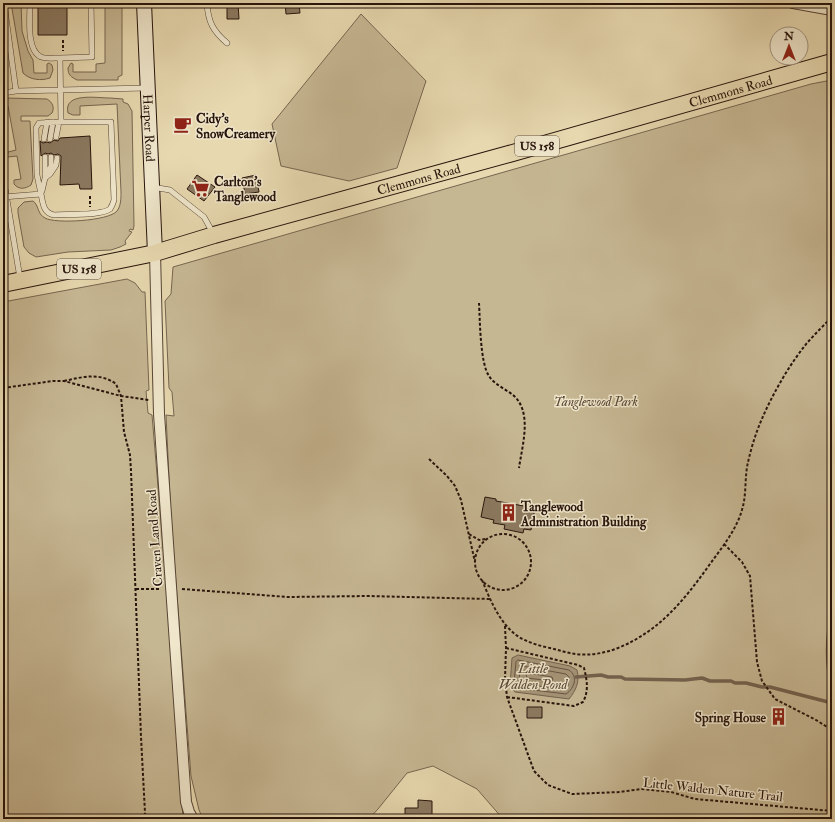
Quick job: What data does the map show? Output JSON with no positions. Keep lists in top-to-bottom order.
{
  "streets": {
    "main road": ["Clemmons Road", "Harper Road", "US 158"],
    "street": ["Craven Land Road"],
    "path": ["Little Walden Nature Trail"]
  },
  "crossings": [
    ["Clemmons Road", "Harper Road"],
    ["Clemmons Road", "Craven Land Road"],
    ["Harper Road", "Craven Land Road"]
  ],
  "water": ["Little Walden Pond"],
  "parks": ["Tanglewood Park"],
  "places": {
    "cafe": ["Cidy's SnowCreamery"],
    "supermarket": ["Carlton's Tanglewood"],
    "building": ["Tanglewood Administration Building", "Spring House"]
  },
  "north": "top"
}
